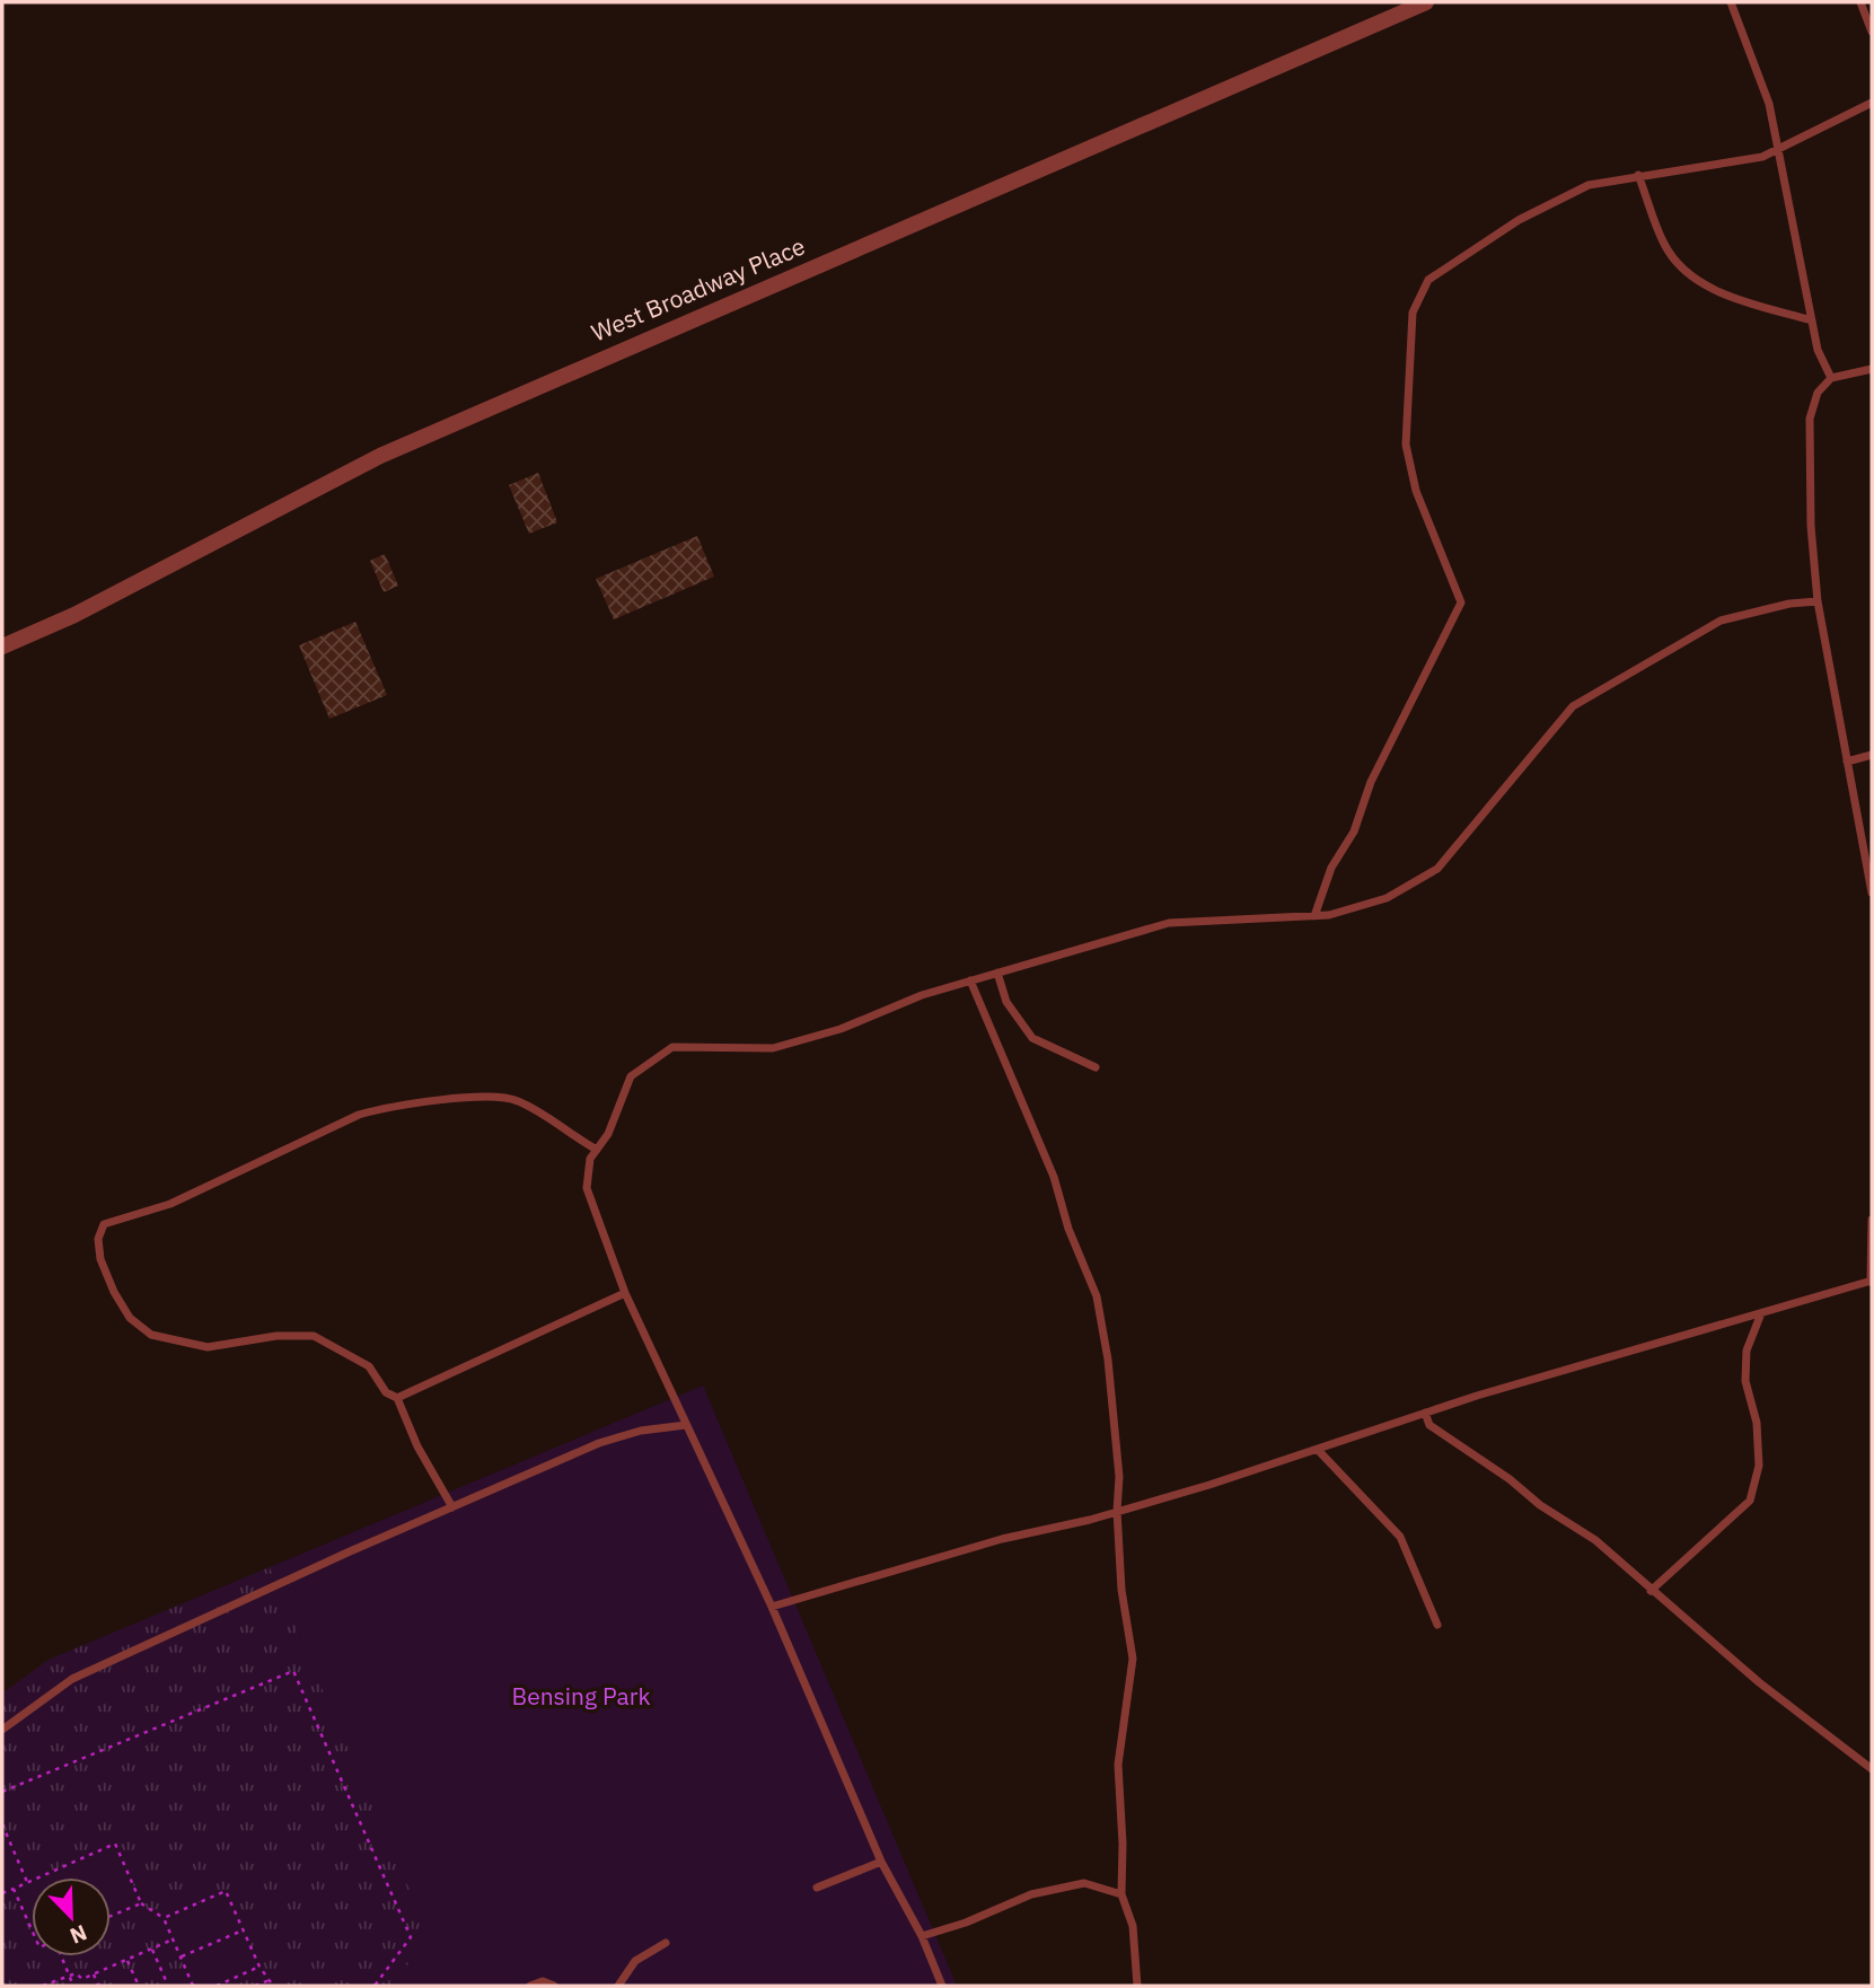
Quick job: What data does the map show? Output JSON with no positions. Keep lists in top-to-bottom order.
{
  "streets": {
    "street": ["West Broadway Place"]
  },
  "parks": ["Bensing Park"],
  "north": "bottom right"
}
